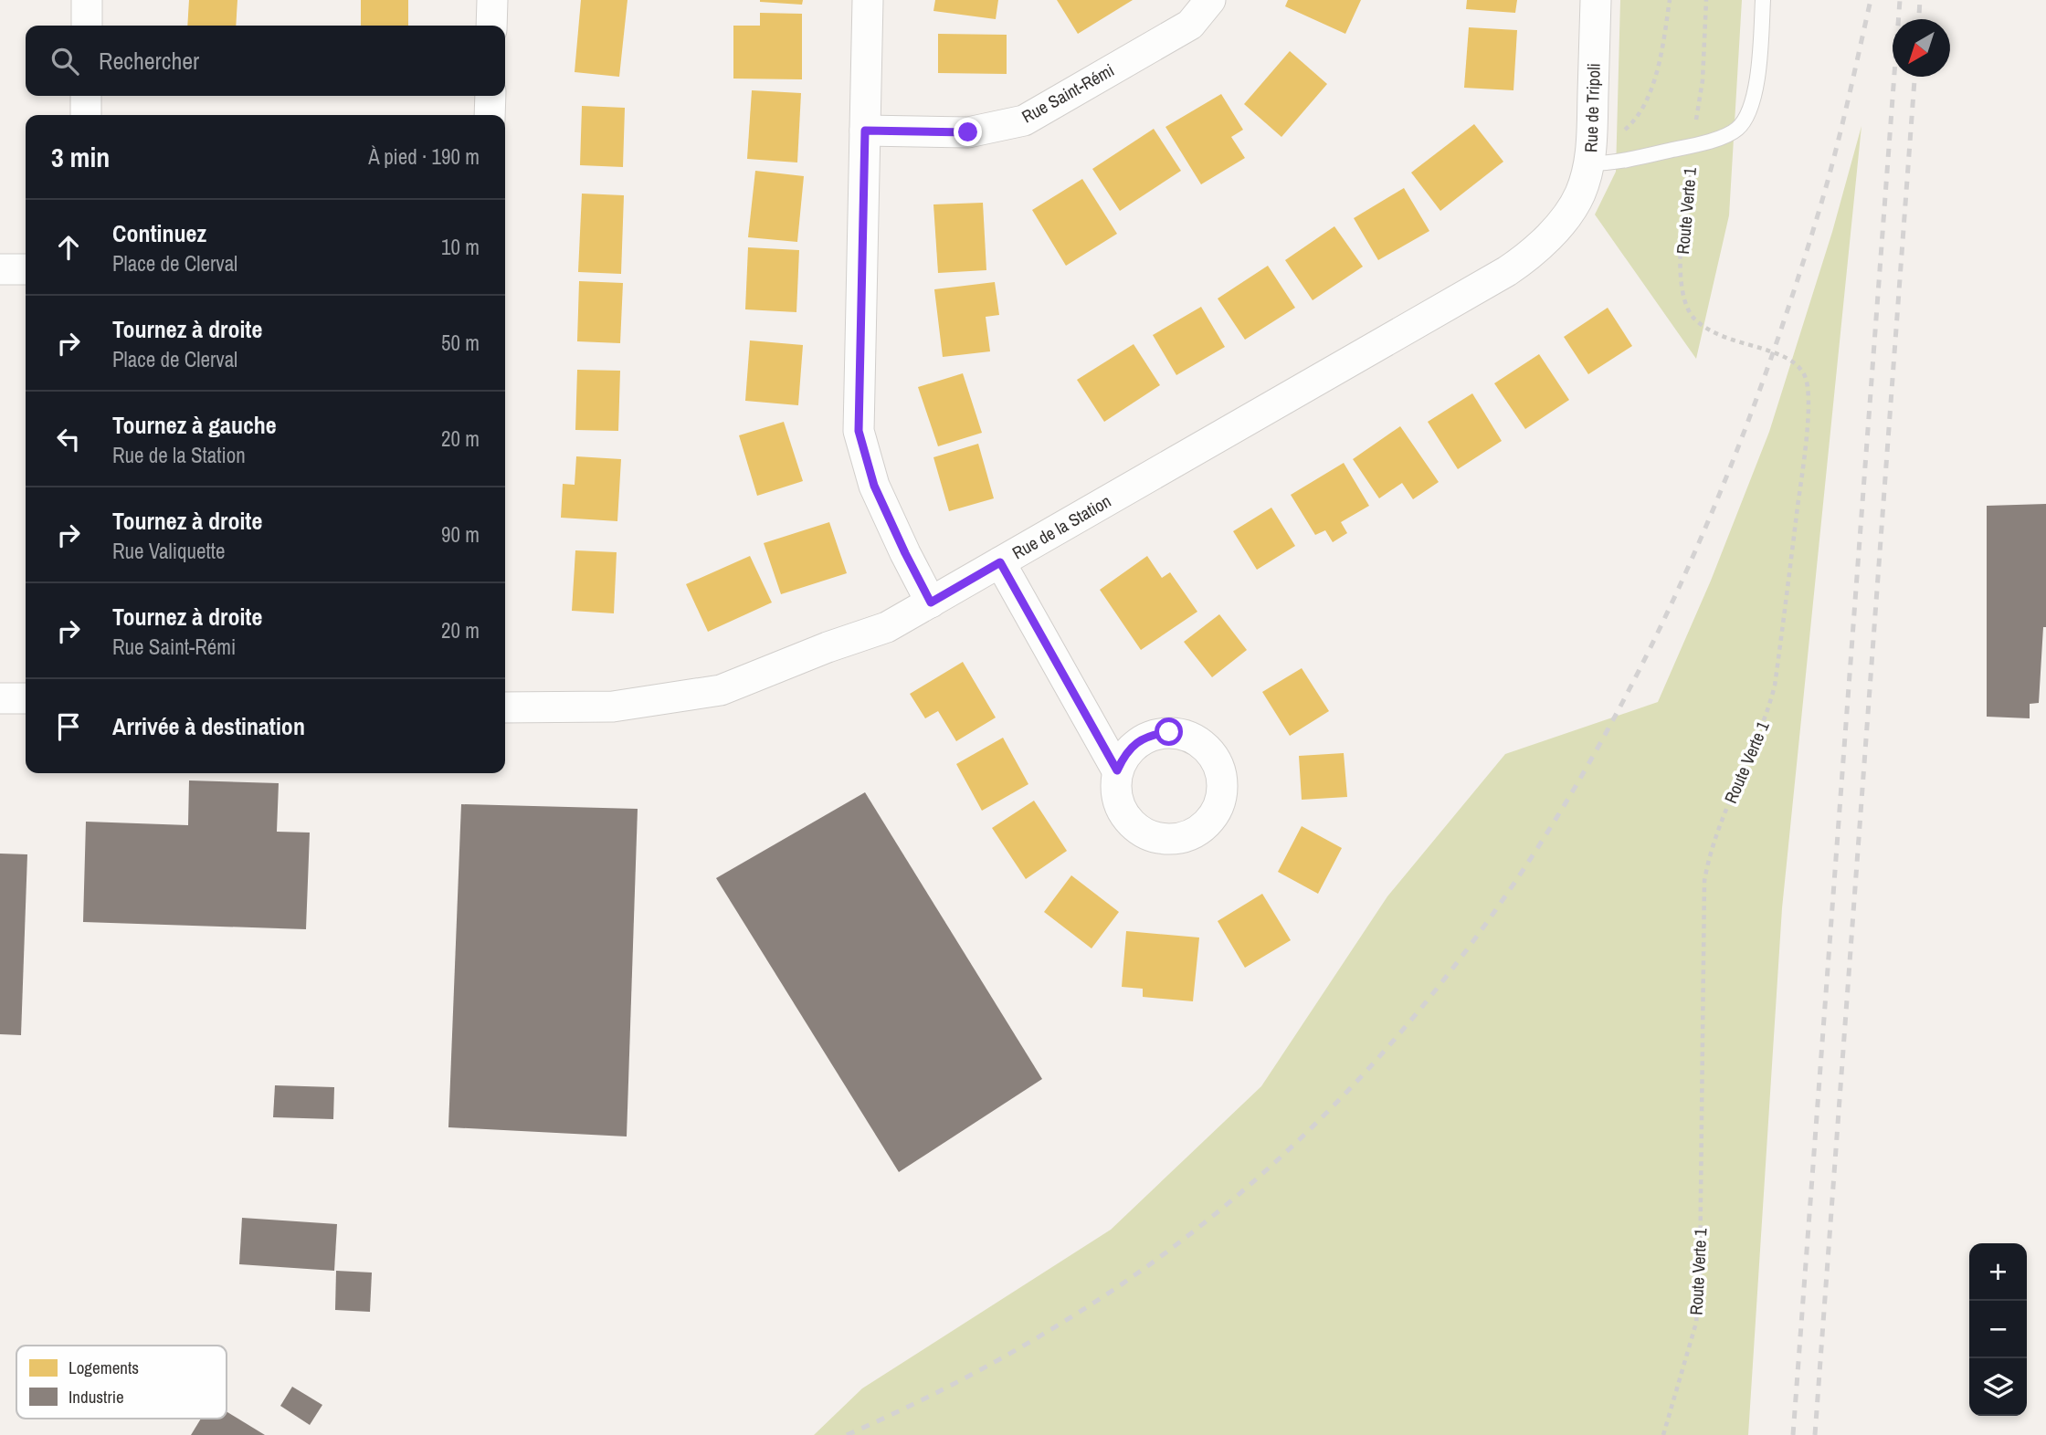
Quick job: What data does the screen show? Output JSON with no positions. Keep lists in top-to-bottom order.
{
  "streets": {
    "street": ["Rue Saint-Rémi", "Rue de Tripoli", "Rue de la Station"],
    "path": ["Route Verte 1"]
  },
  "crossings": [
    ["Rue de Tripoli", "Rue de la Station"]
  ],
  "legend": ["Logements", "Industrie"],
  "north": "bottom left",
  "page": {
    "search": "Rechercher",
    "heading": ["3 min", "À pied · 190 m"],
    "list": [
      ["Continuez", "Place de Clerval", "10 m"],
      ["Tournez à droite", "Place de Clerval", "50 m"],
      ["Tournez à gauche", "Rue de la Station", "20 m"],
      ["Tournez à droite", "Rue Valiquette", "90 m"],
      ["Tournez à droite", "Rue Saint-Rémi", "20 m"],
      "Arrivée à destination"
    ],
    "map_buttons": ["+", "−"]
  }
}
